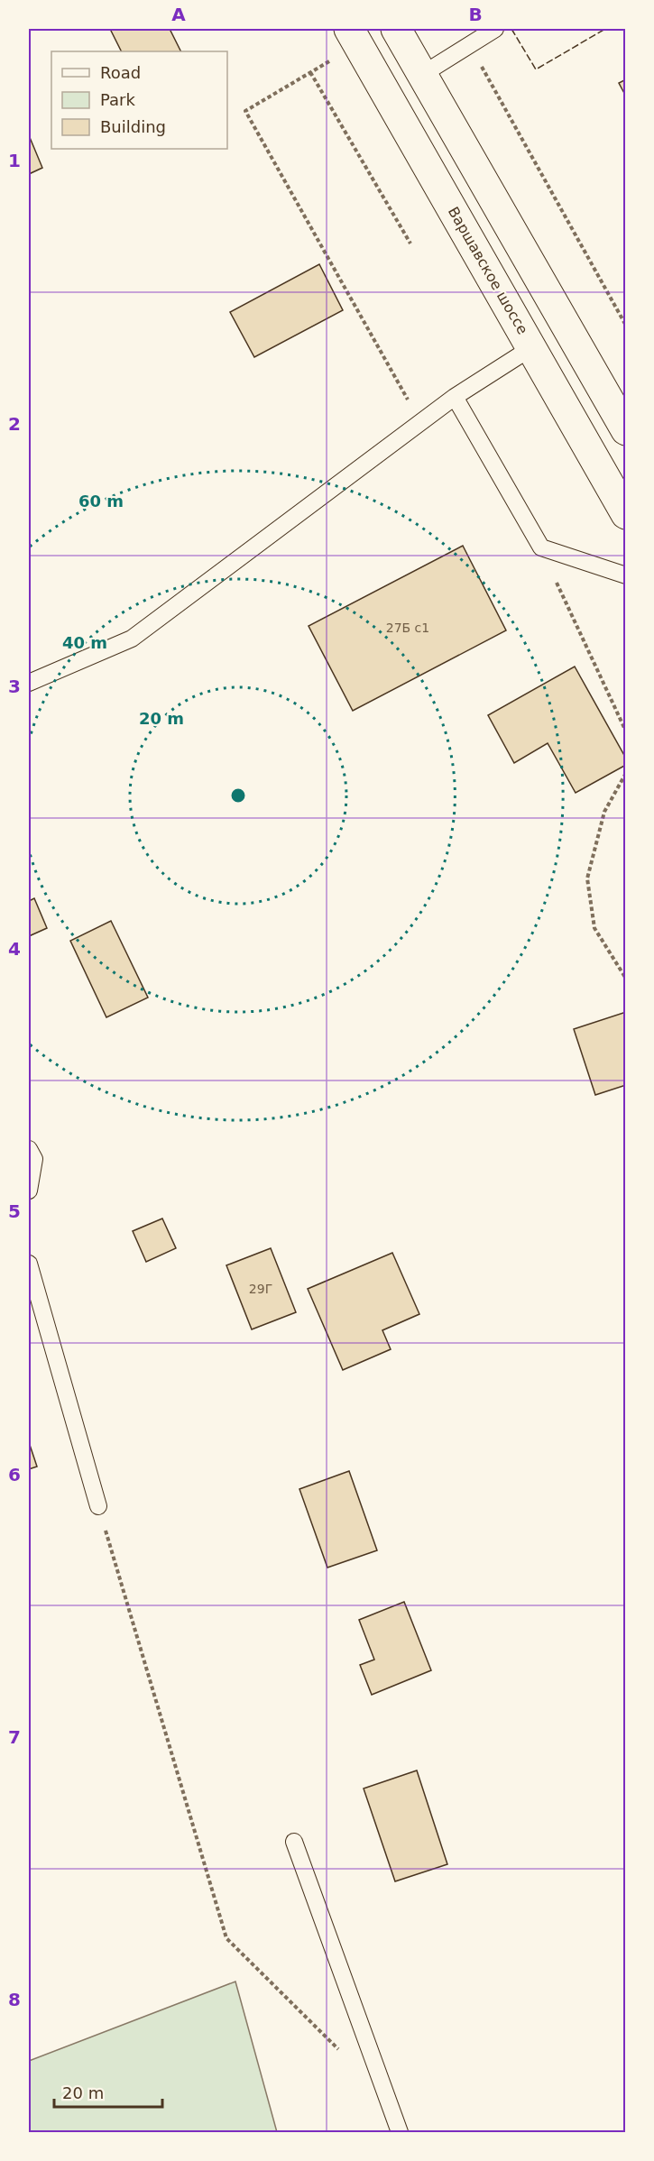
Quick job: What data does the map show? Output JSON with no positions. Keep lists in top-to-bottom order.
{
  "streets": {
    "main road": ["Варшавское шоссе"]
  },
  "house_numbers": ["27Б с1", "29Г"],
  "legend": ["Road", "Park", "Building"],
  "scale_bar": "20 m",
  "grid": {
    "columns": ["A", "B"],
    "rows": [
      "1",
      "2",
      "3",
      "4",
      "5",
      "6",
      "7",
      "8"
    ]
  },
  "rings": ["60 m", "40 m", "20 m"]
}
